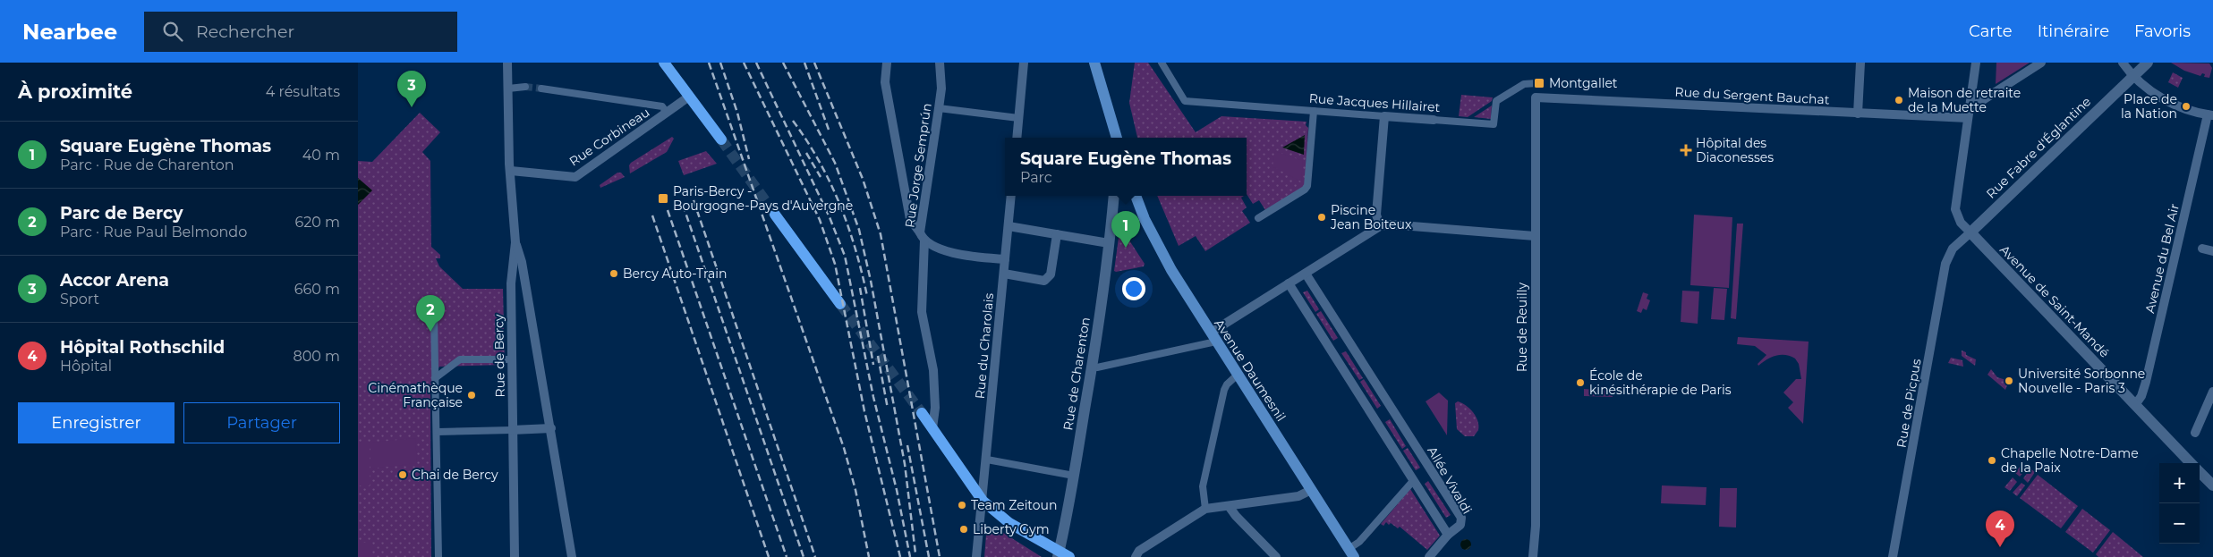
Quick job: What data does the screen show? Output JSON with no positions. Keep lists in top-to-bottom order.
{
  "streets": {
    "main road": ["Avenue Daumesnil"],
    "street": [
      "Rue du Sergent Bauchat",
      "Rue Jacques Hillairet",
      "Rue Corbineau",
      "Rue Fabre d'Églantine",
      "Rue Jorge Semprún",
      "Avenue du Bel Air",
      "Avenue de Saint-Mandé",
      "Rue de Reuilly",
      "Rue du Charolais",
      "Rue de Bercy",
      "Rue de Charenton",
      "Rue de Picpus",
      "Allée Vivaldi"
    ]
  },
  "crossings": [
    ["Rue du Sergent Bauchat", "Rue de Reuilly"],
    ["Rue Corbineau", "Rue de Bercy"],
    ["Rue Fabre d'Églantine", "Avenue de Saint-Mandé"],
    ["Rue Fabre d'Églantine", "Rue de Picpus"],
    ["Rue Jorge Semprún", "Rue du Charolais"],
    ["Avenue du Bel Air", "Avenue de Saint-Mandé"]
  ],
  "places": {
    "transit": ["Montgallet", "Paris-Bercy - Bourgogne-Pays d'Auvergne"],
    "other": [
      "Maison de retraite de la Muette",
      "Place de la Nation",
      "Piscine Jean Boiteux",
      "Bercy Auto-Train",
      "Université Sorbonne Nouvelle - Paris 3",
      "École de kinésithérapie de Paris",
      "Cinémathèque Française",
      "Chapelle Notre-Dame de la Paix",
      "Chai de Bercy",
      "Team Zeitoun",
      "Liberty Gym"
    ],
    "health": ["Hôpital des Diaconesses"]
  },
  "page": {
    "header": "Nearbee",
    "search": "Rechercher",
    "nav": ["Carte", "Itinéraire", "Favoris"],
    "heading": ["À proximité", "4 résultats"],
    "pins": [
      "3",
      "1",
      "2",
      "4"
    ],
    "list": [
      {
        "mark": "1",
        "name": "Square Eugène Thomas",
        "note": "Parc · Rue de Charenton",
        "value": "40 m"
      },
      {
        "mark": "2",
        "name": "Parc de Bercy",
        "note": "Parc · Rue Paul Belmondo",
        "value": "620 m"
      },
      {
        "mark": "3",
        "name": "Accor Arena",
        "note": "Sport",
        "value": "660 m"
      },
      {
        "mark": "4",
        "name": "Hôpital Rothschild",
        "note": "Hôpital",
        "value": "800 m"
      }
    ],
    "popup": ["Square Eugène Thomas", "Parc"],
    "buttons": ["Enregistrer", "Partager"],
    "map_buttons": ["+", "−"]
  }
}
